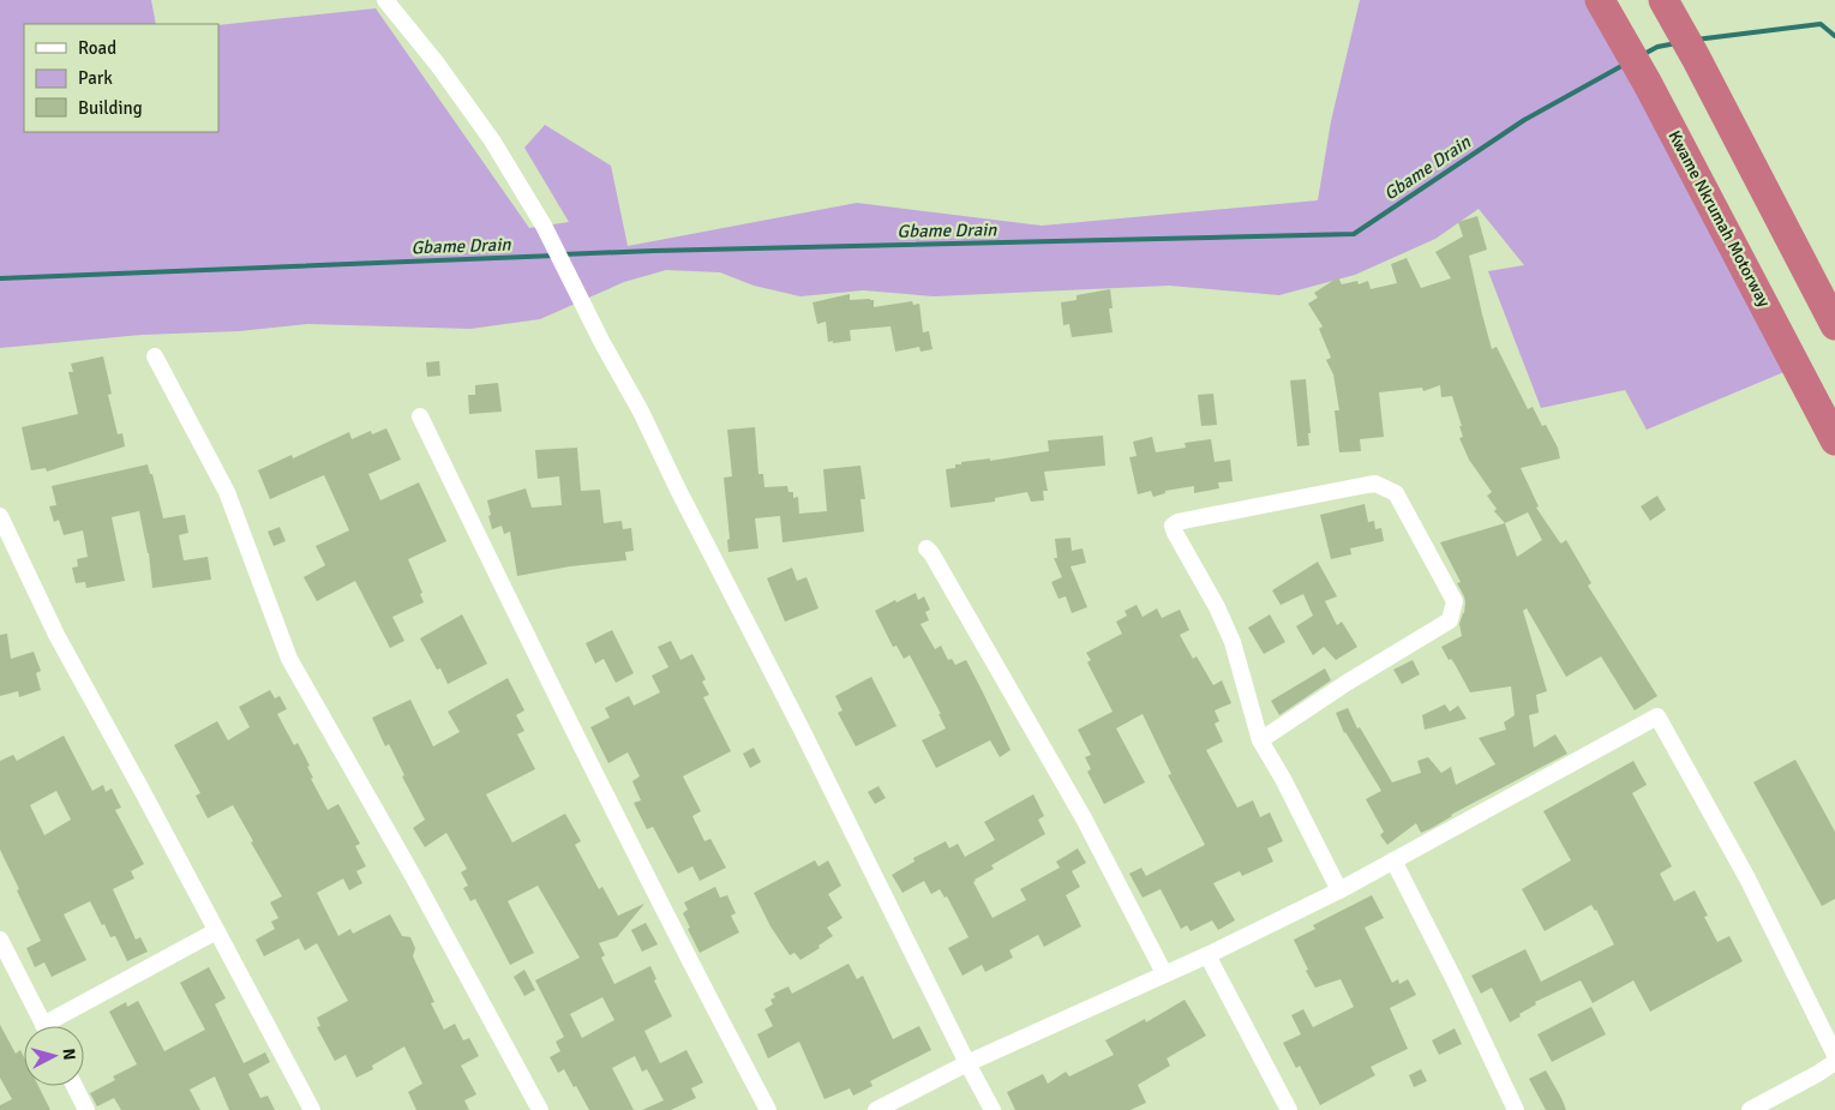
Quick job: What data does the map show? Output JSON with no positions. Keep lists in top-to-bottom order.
{
  "streets": {
    "highway": ["Kwame Nkrumah Motorway"]
  },
  "water": ["Gbame Drain"],
  "legend": ["Road", "Park", "Building"],
  "north": "right"
}
